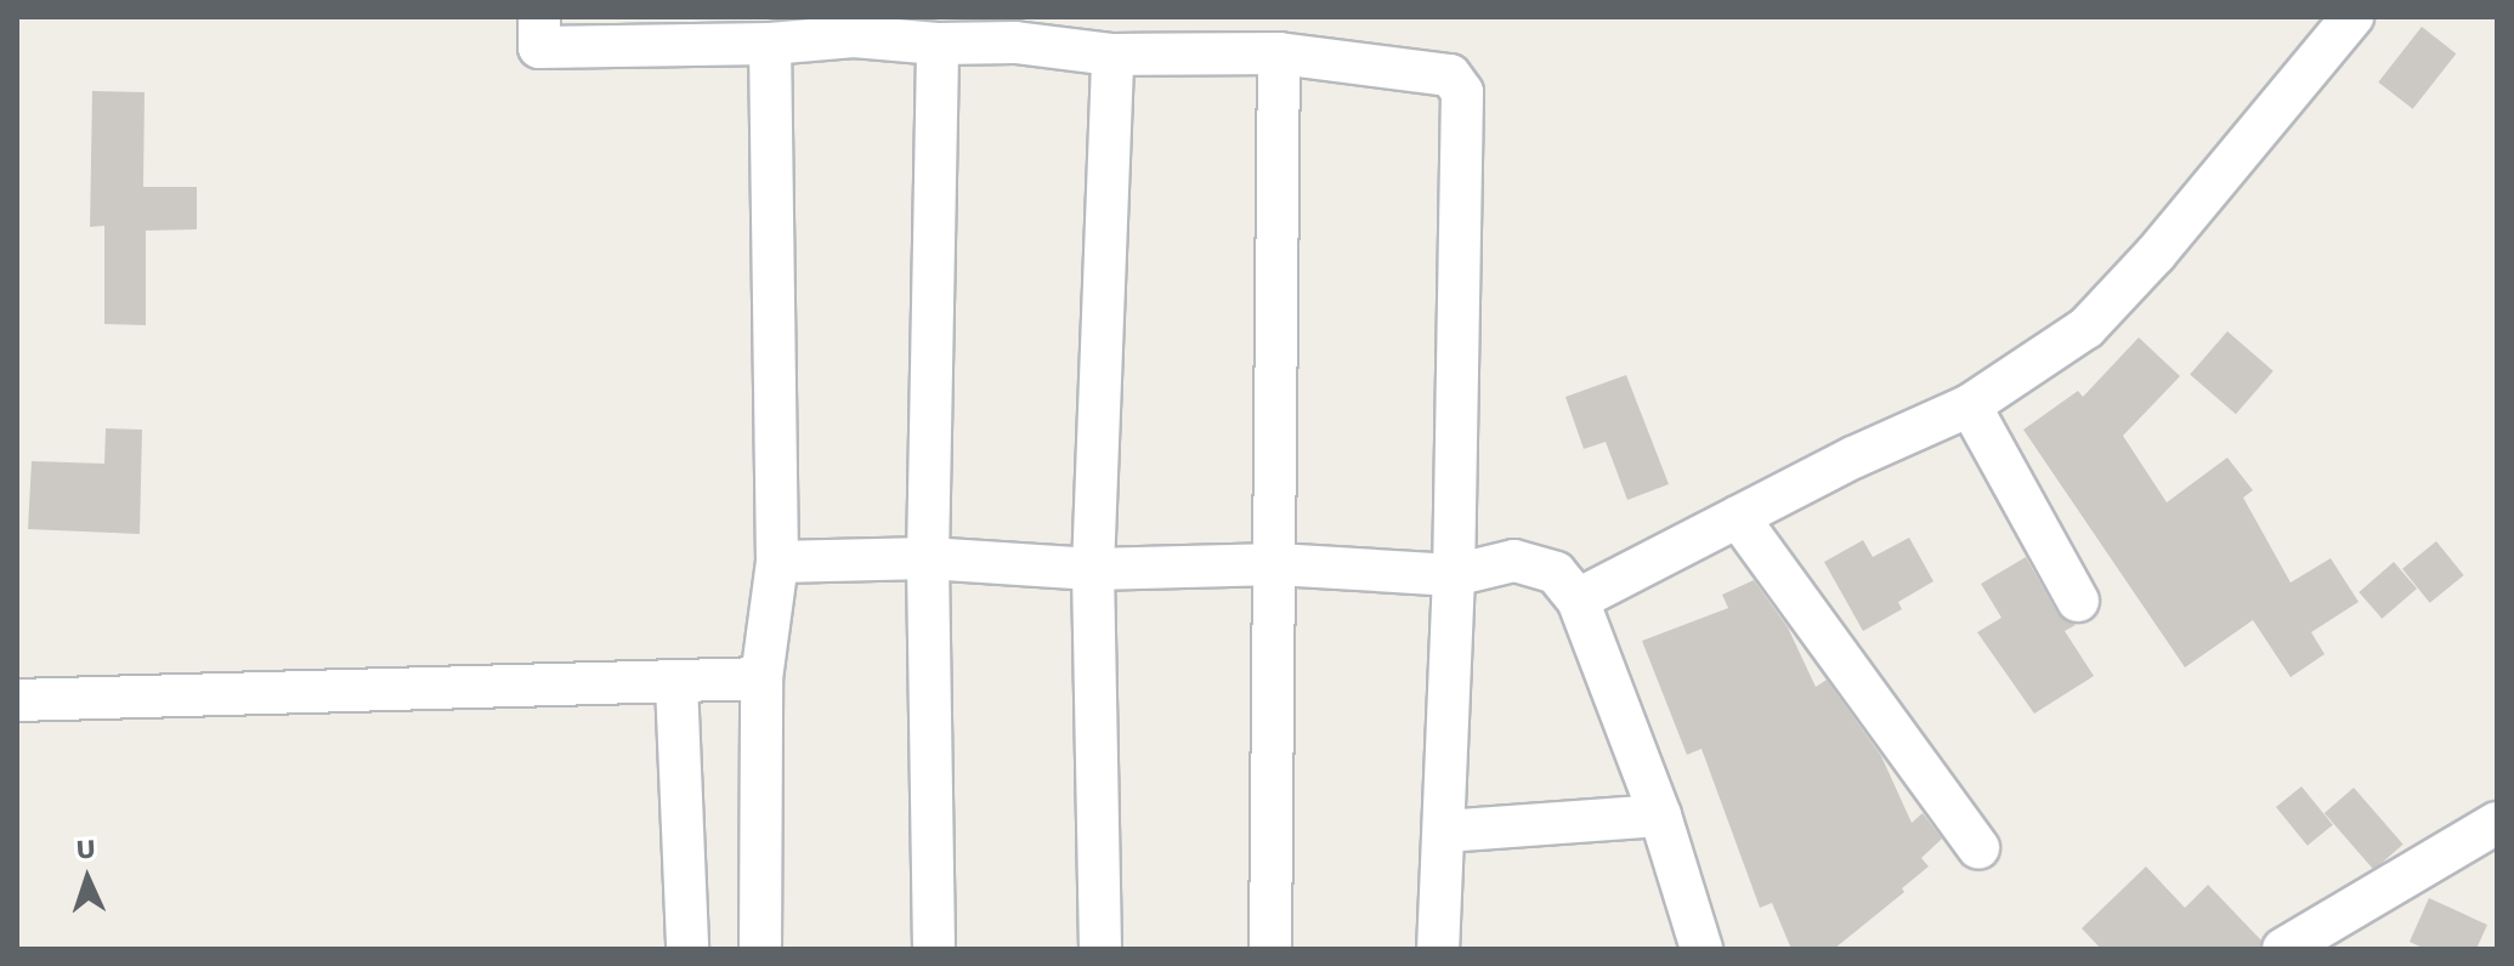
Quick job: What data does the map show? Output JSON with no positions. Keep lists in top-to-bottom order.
{
  "north": "top"
}
